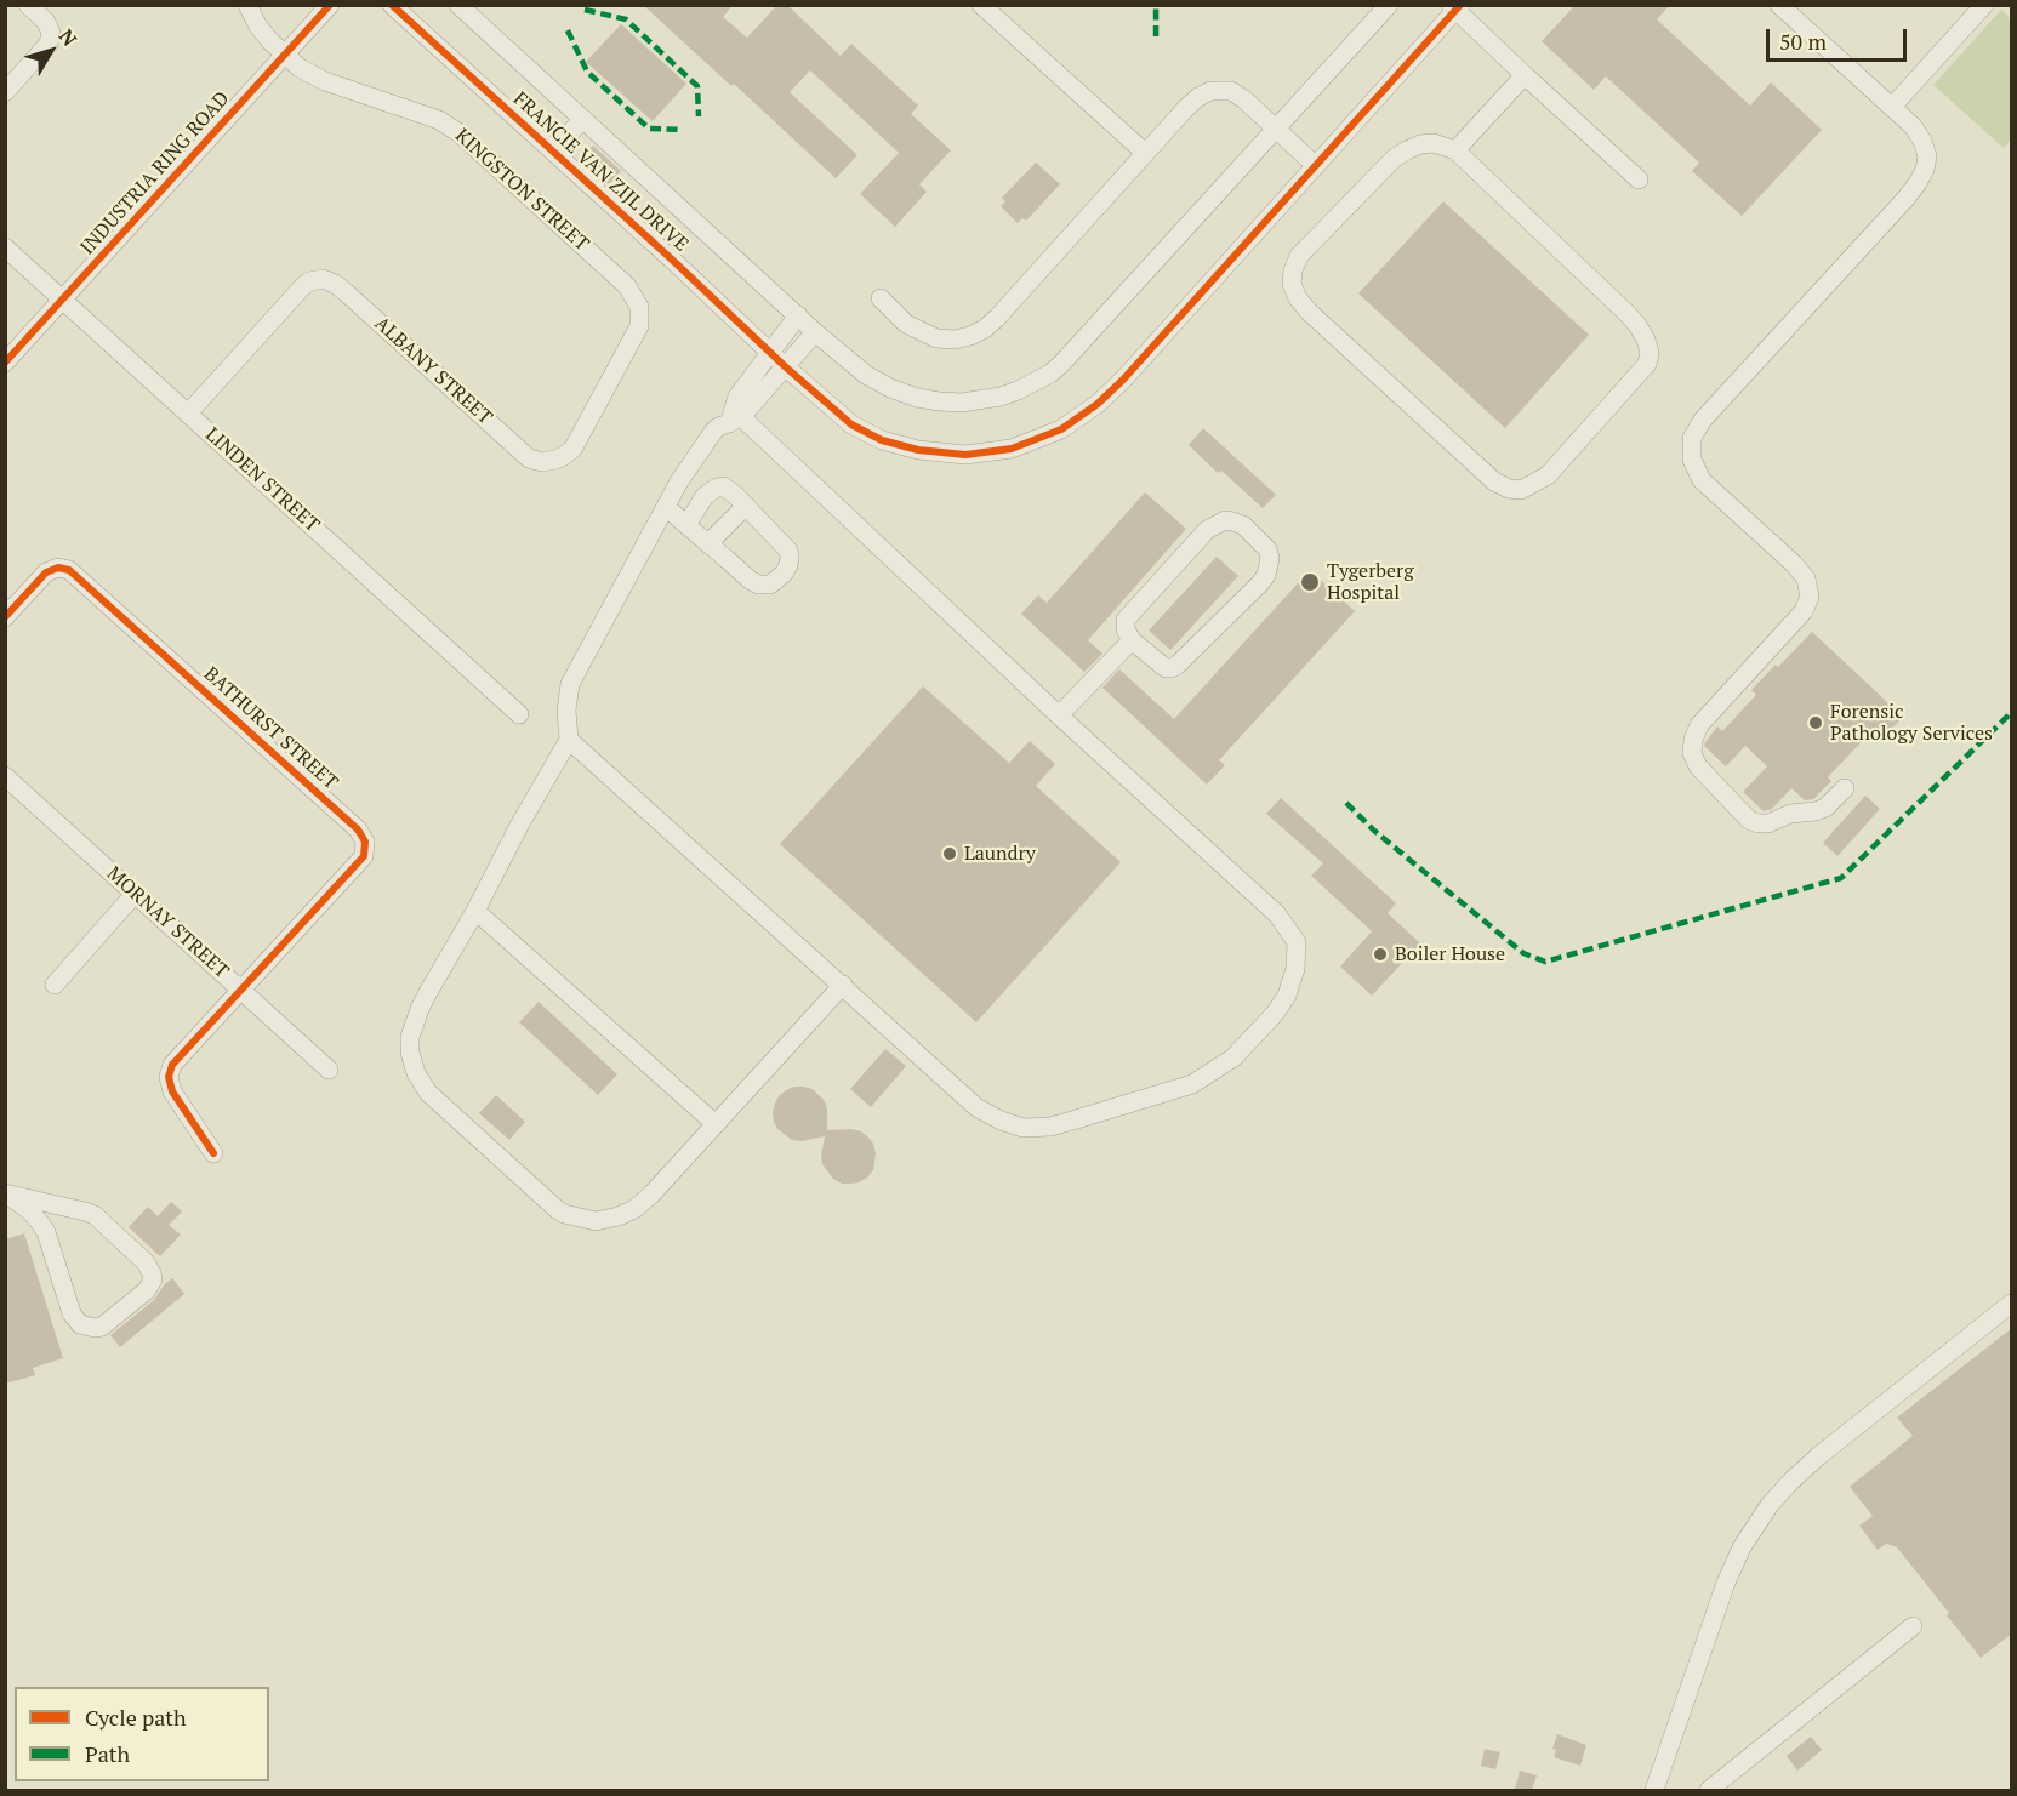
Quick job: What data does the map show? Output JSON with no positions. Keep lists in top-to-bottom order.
{
  "streets": {
    "street": [
      "FRANCIE VAN ZIJL DRIVE",
      "INDUSTRIA RING ROAD",
      "KINGSTON STREET",
      "ALBANY STREET",
      "LINDEN STREET",
      "BATHURST STREET",
      "MORNAY STREET"
    ]
  },
  "crossings": [
    ["INDUSTRIA RING ROAD", "KINGSTON STREET"],
    ["INDUSTRIA RING ROAD", "LINDEN STREET"],
    ["KINGSTON STREET", "ALBANY STREET"],
    ["ALBANY STREET", "LINDEN STREET"],
    ["BATHURST STREET", "MORNAY STREET"]
  ],
  "places": [
    "Tygerberg Hospital",
    "Forensic Pathology Services",
    "Laundry",
    "Boiler House"
  ],
  "legend": ["Cycle path", "Path"],
  "scale_bar": "50 m",
  "north": "top right"
}
